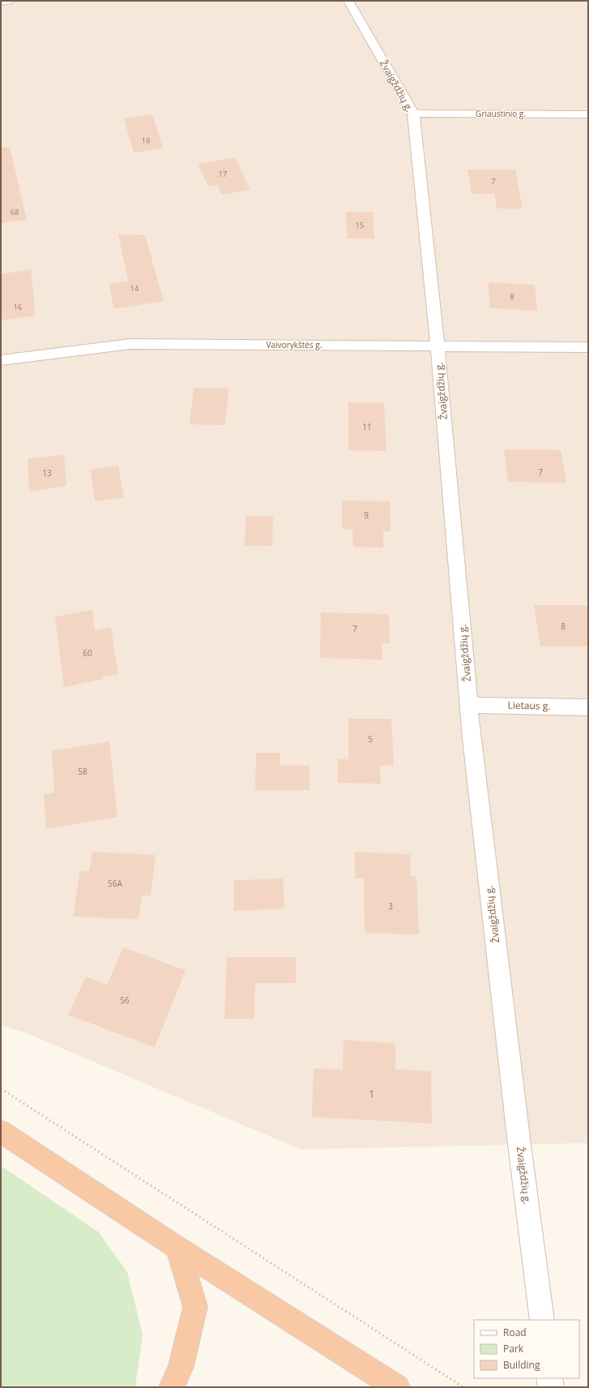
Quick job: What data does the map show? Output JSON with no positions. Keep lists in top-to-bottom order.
{
  "streets": {
    "street": [
      "Žvaigždžių g.",
      "Griaustinio g.",
      "Vaivorykštės g.",
      "Lietaus g."
    ]
  },
  "crossings": [
    ["Žvaigždžių g.", "Griaustinio g."],
    ["Žvaigždžių g.", "Vaivorykštės g."],
    ["Žvaigždžių g.", "Lietaus g."]
  ],
  "house_numbers": [
    "19",
    "17",
    "7",
    "68",
    "15",
    "14",
    "8",
    "16",
    "11",
    "7",
    "13",
    "9",
    "8",
    "7",
    "60",
    "5",
    "58",
    "56A",
    "3",
    "56",
    "1"
  ],
  "legend": ["Road", "Park", "Building"]
}
